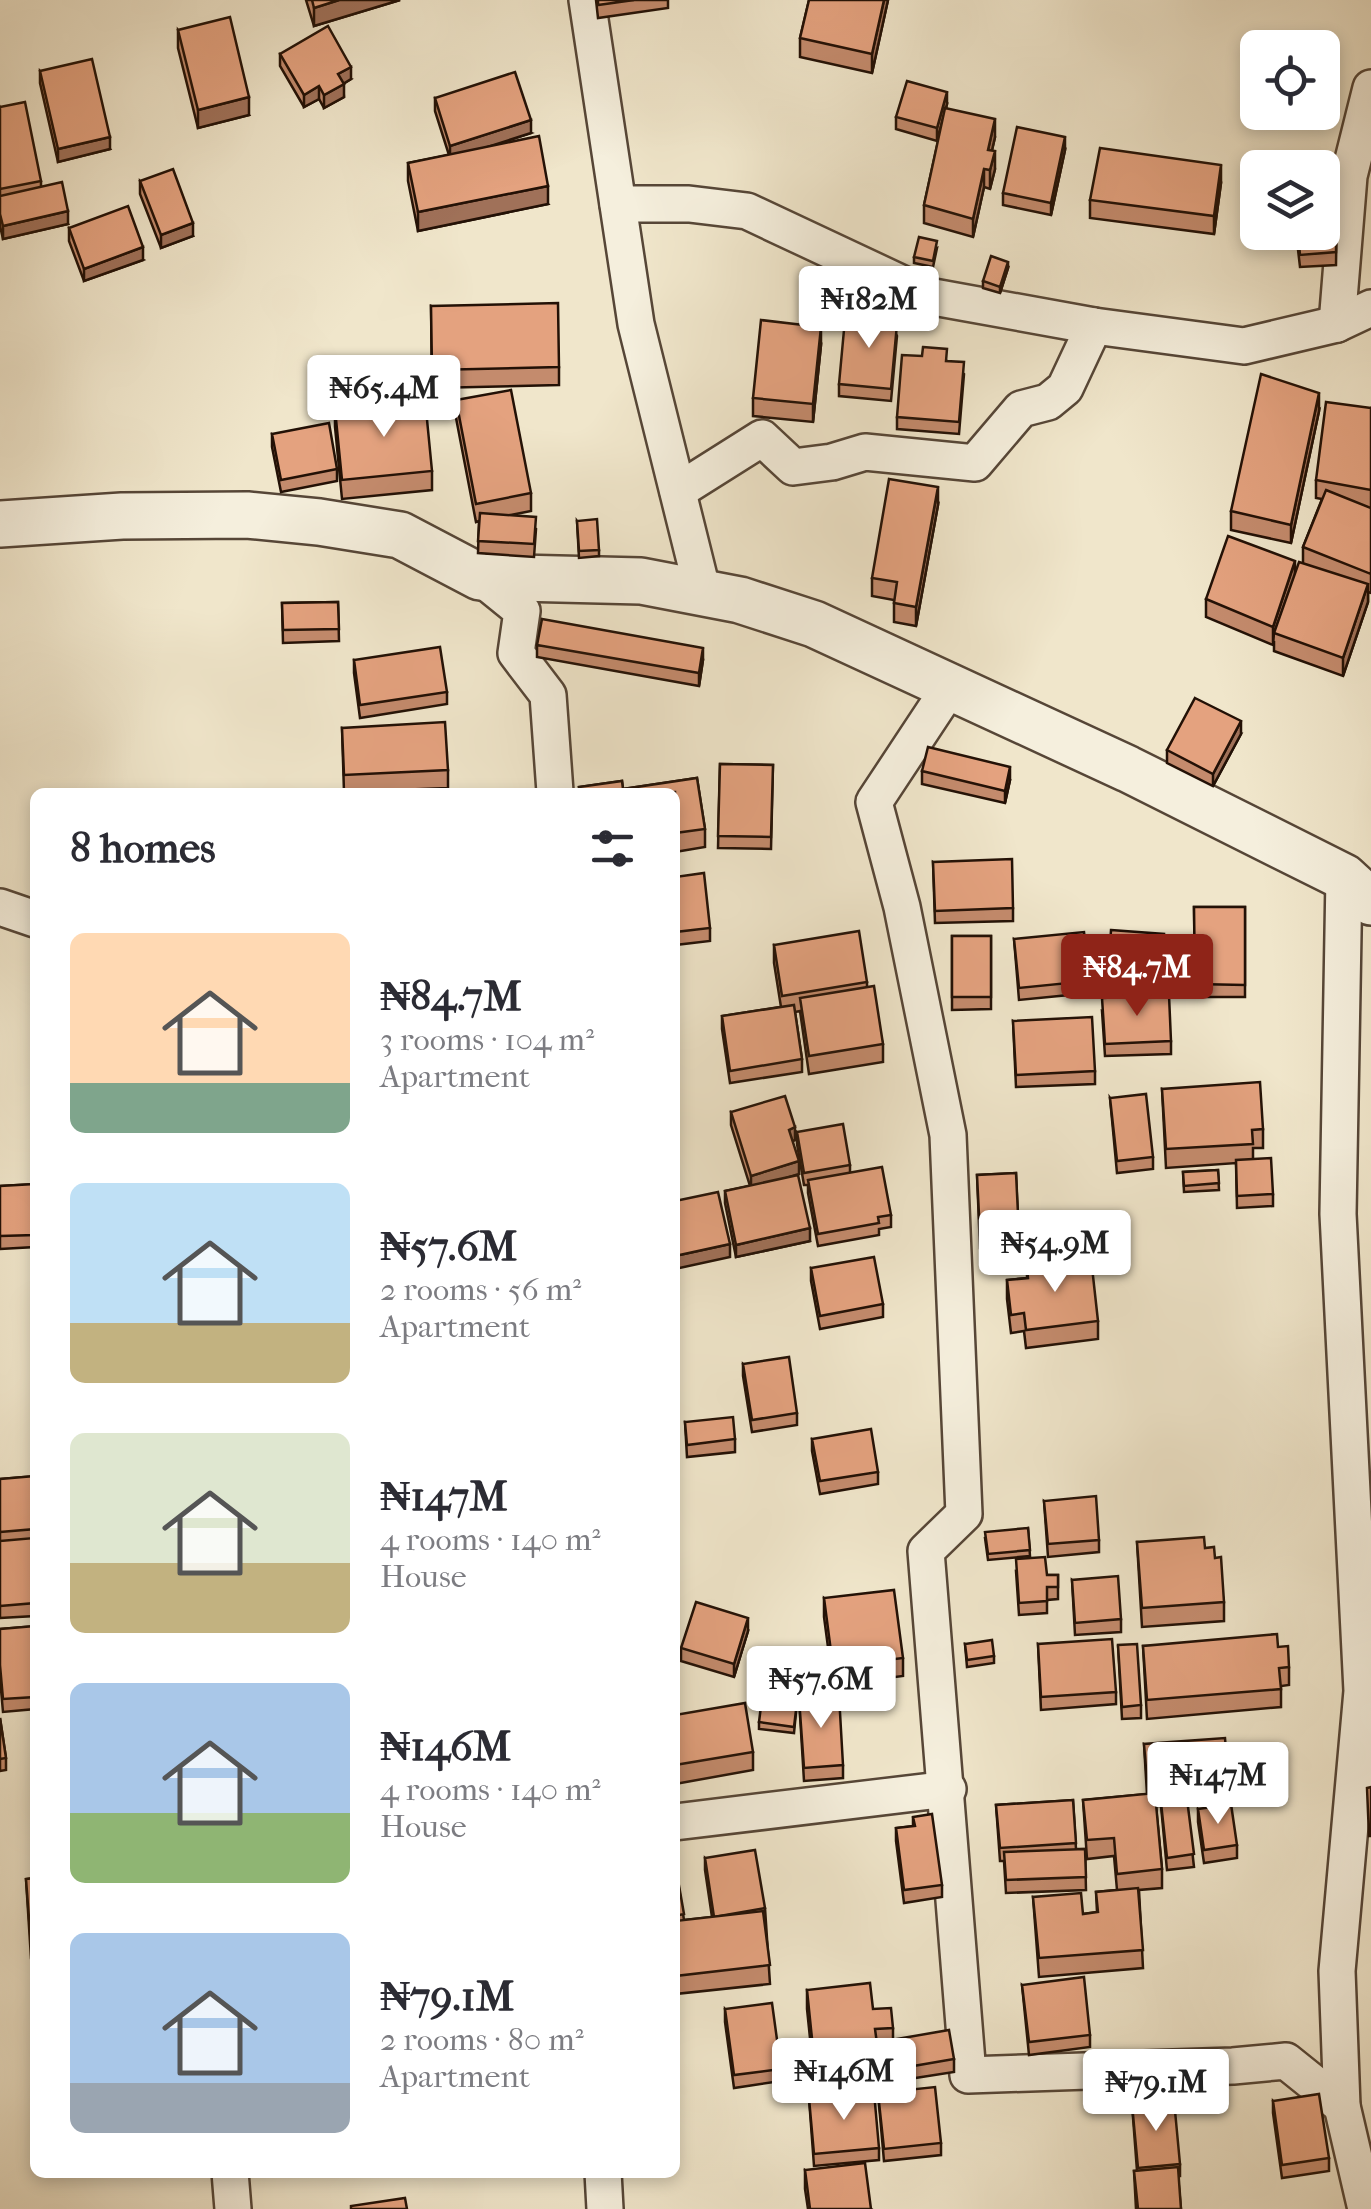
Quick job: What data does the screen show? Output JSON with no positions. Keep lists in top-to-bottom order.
{
  "page": {
    "price": [
      "₦182M",
      "₦65.4M",
      "₦84.7M",
      "₦54.9M",
      "₦57.6M",
      "₦147M",
      "₦146M",
      "₦79.1M"
    ],
    "heading": "8 homes",
    "list": [
      {
        "name": "₦84.7M",
        "note": "3 rooms · 104 m² · Apartment"
      },
      {
        "name": "₦57.6M",
        "note": "2 rooms · 56 m² · Apartment"
      },
      {
        "name": "₦147M",
        "note": "4 rooms · 140 m² · House"
      },
      {
        "name": "₦146M",
        "note": "4 rooms · 140 m² · House"
      },
      {
        "name": "₦79.1M",
        "note": "2 rooms · 80 m² · Apartment"
      }
    ]
  }
}
